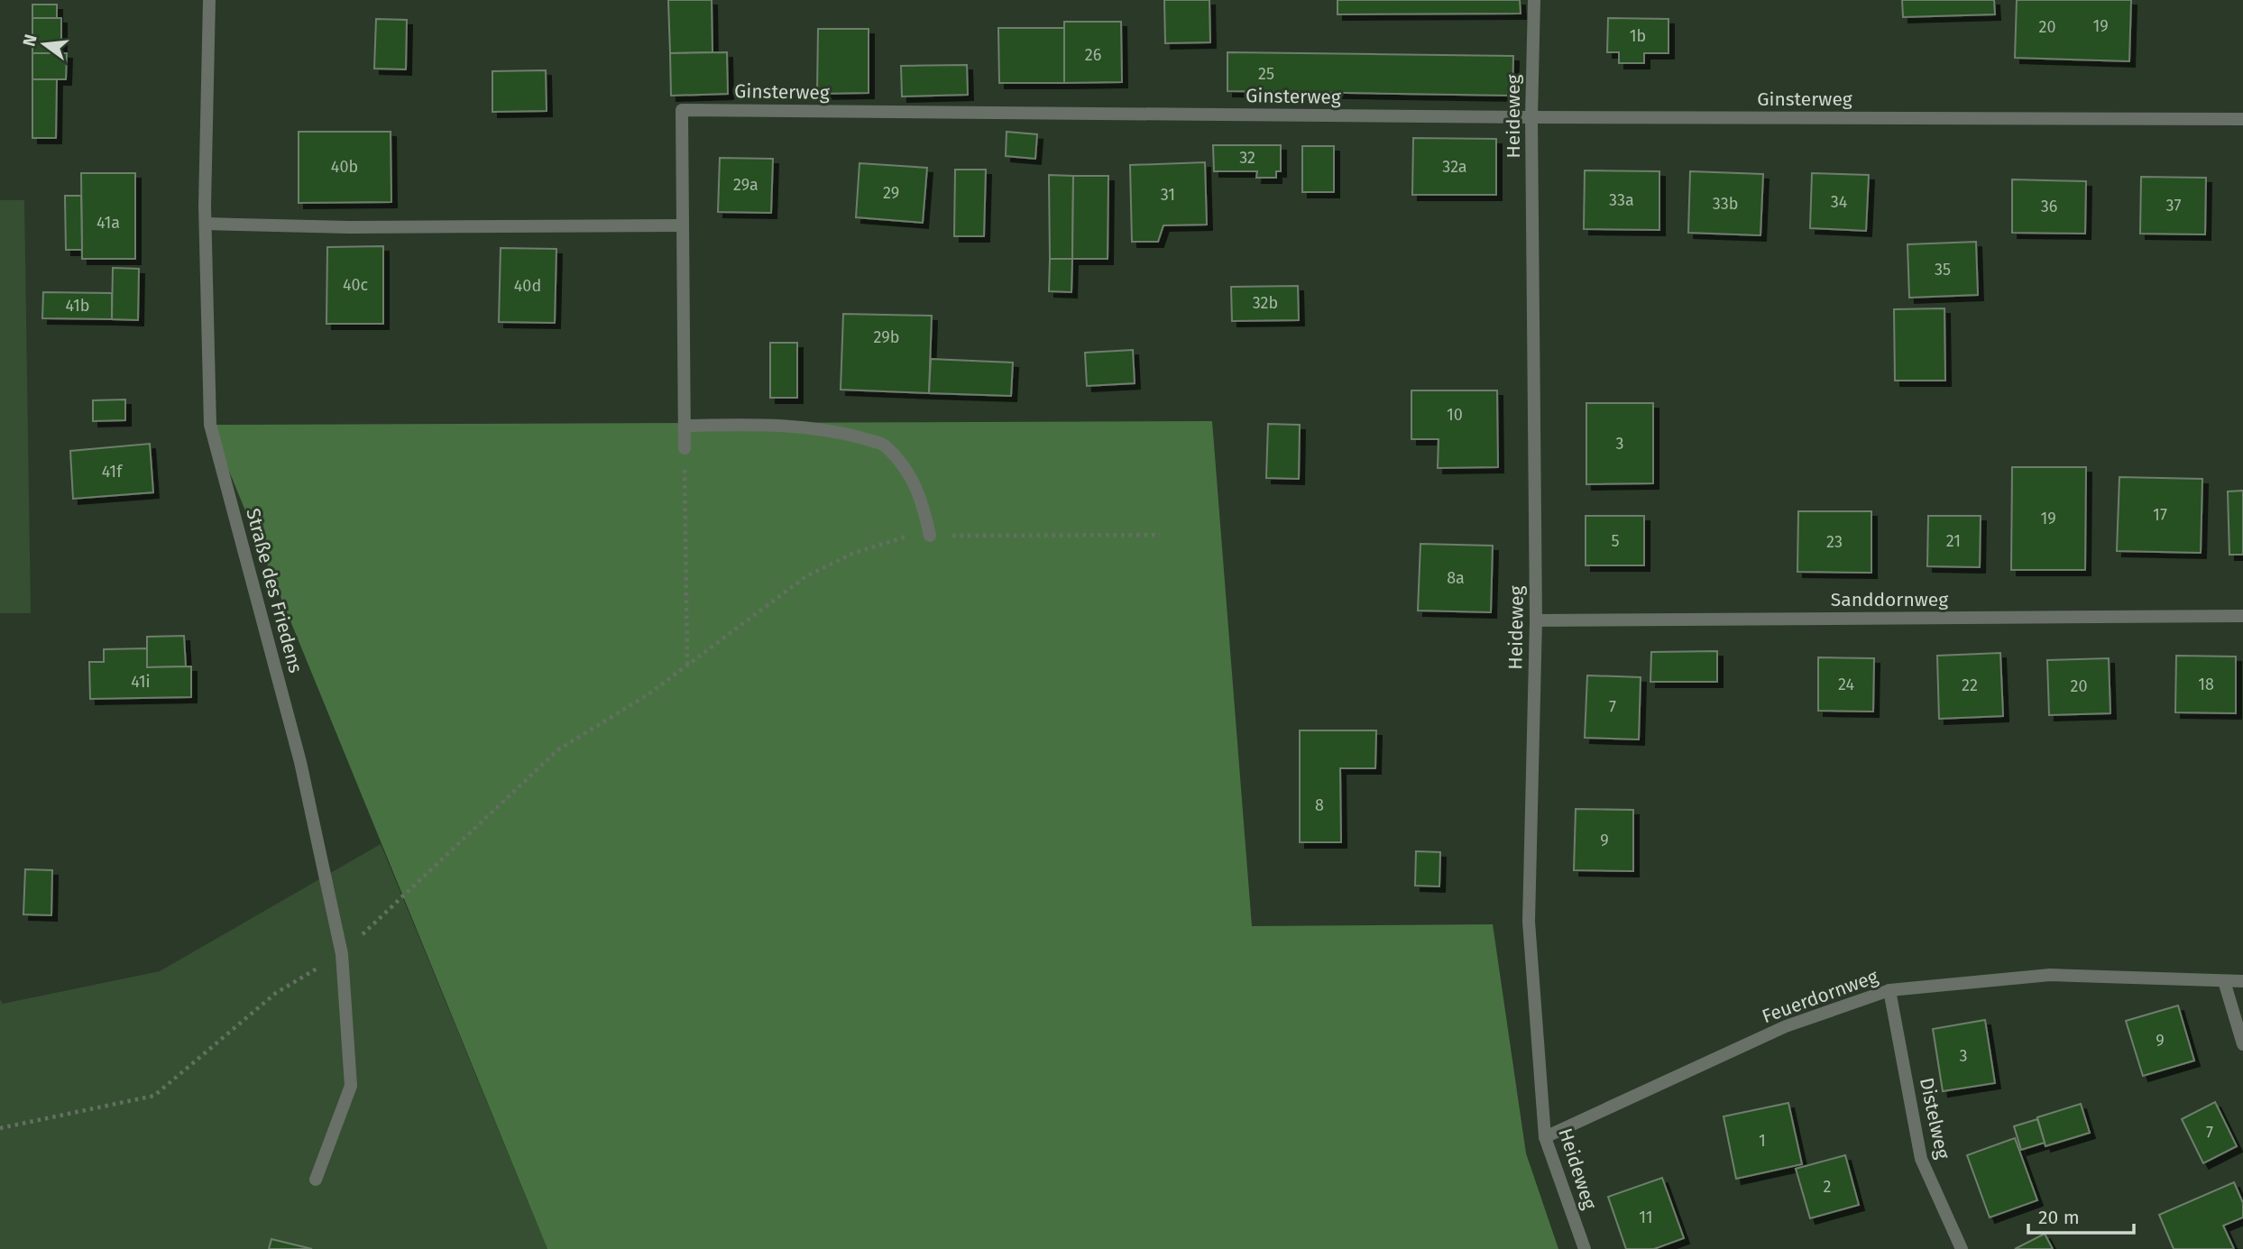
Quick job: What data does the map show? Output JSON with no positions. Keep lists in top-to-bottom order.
{
  "streets": {
    "street": [
      "Ginsterweg",
      "Heideweg",
      "Straße des Friedens",
      "Sanddornweg",
      "Feuerdornweg",
      "Distelweg"
    ]
  },
  "crossings": [
    ["Ginsterweg", "Heideweg"],
    ["Heideweg", "Sanddornweg"],
    ["Heideweg", "Feuerdornweg"],
    ["Feuerdornweg", "Distelweg"]
  ],
  "house_numbers": [
    "19",
    "20",
    "1b",
    "26",
    "25",
    "32",
    "40b",
    "32a",
    "29a",
    "29",
    "31",
    "33a",
    "34",
    "33b",
    "37",
    "36",
    "41a",
    "35",
    "40c",
    "40d",
    "32b",
    "41b",
    "29b",
    "10",
    "3",
    "41f",
    "17",
    "19",
    "5",
    "21",
    "23",
    "8a",
    "41i",
    "24",
    "18",
    "22",
    "20",
    "7",
    "8",
    "9",
    "9",
    "3",
    "7",
    "1",
    "2",
    "11"
  ],
  "scale_bar": "20 m",
  "north": "left"
}
